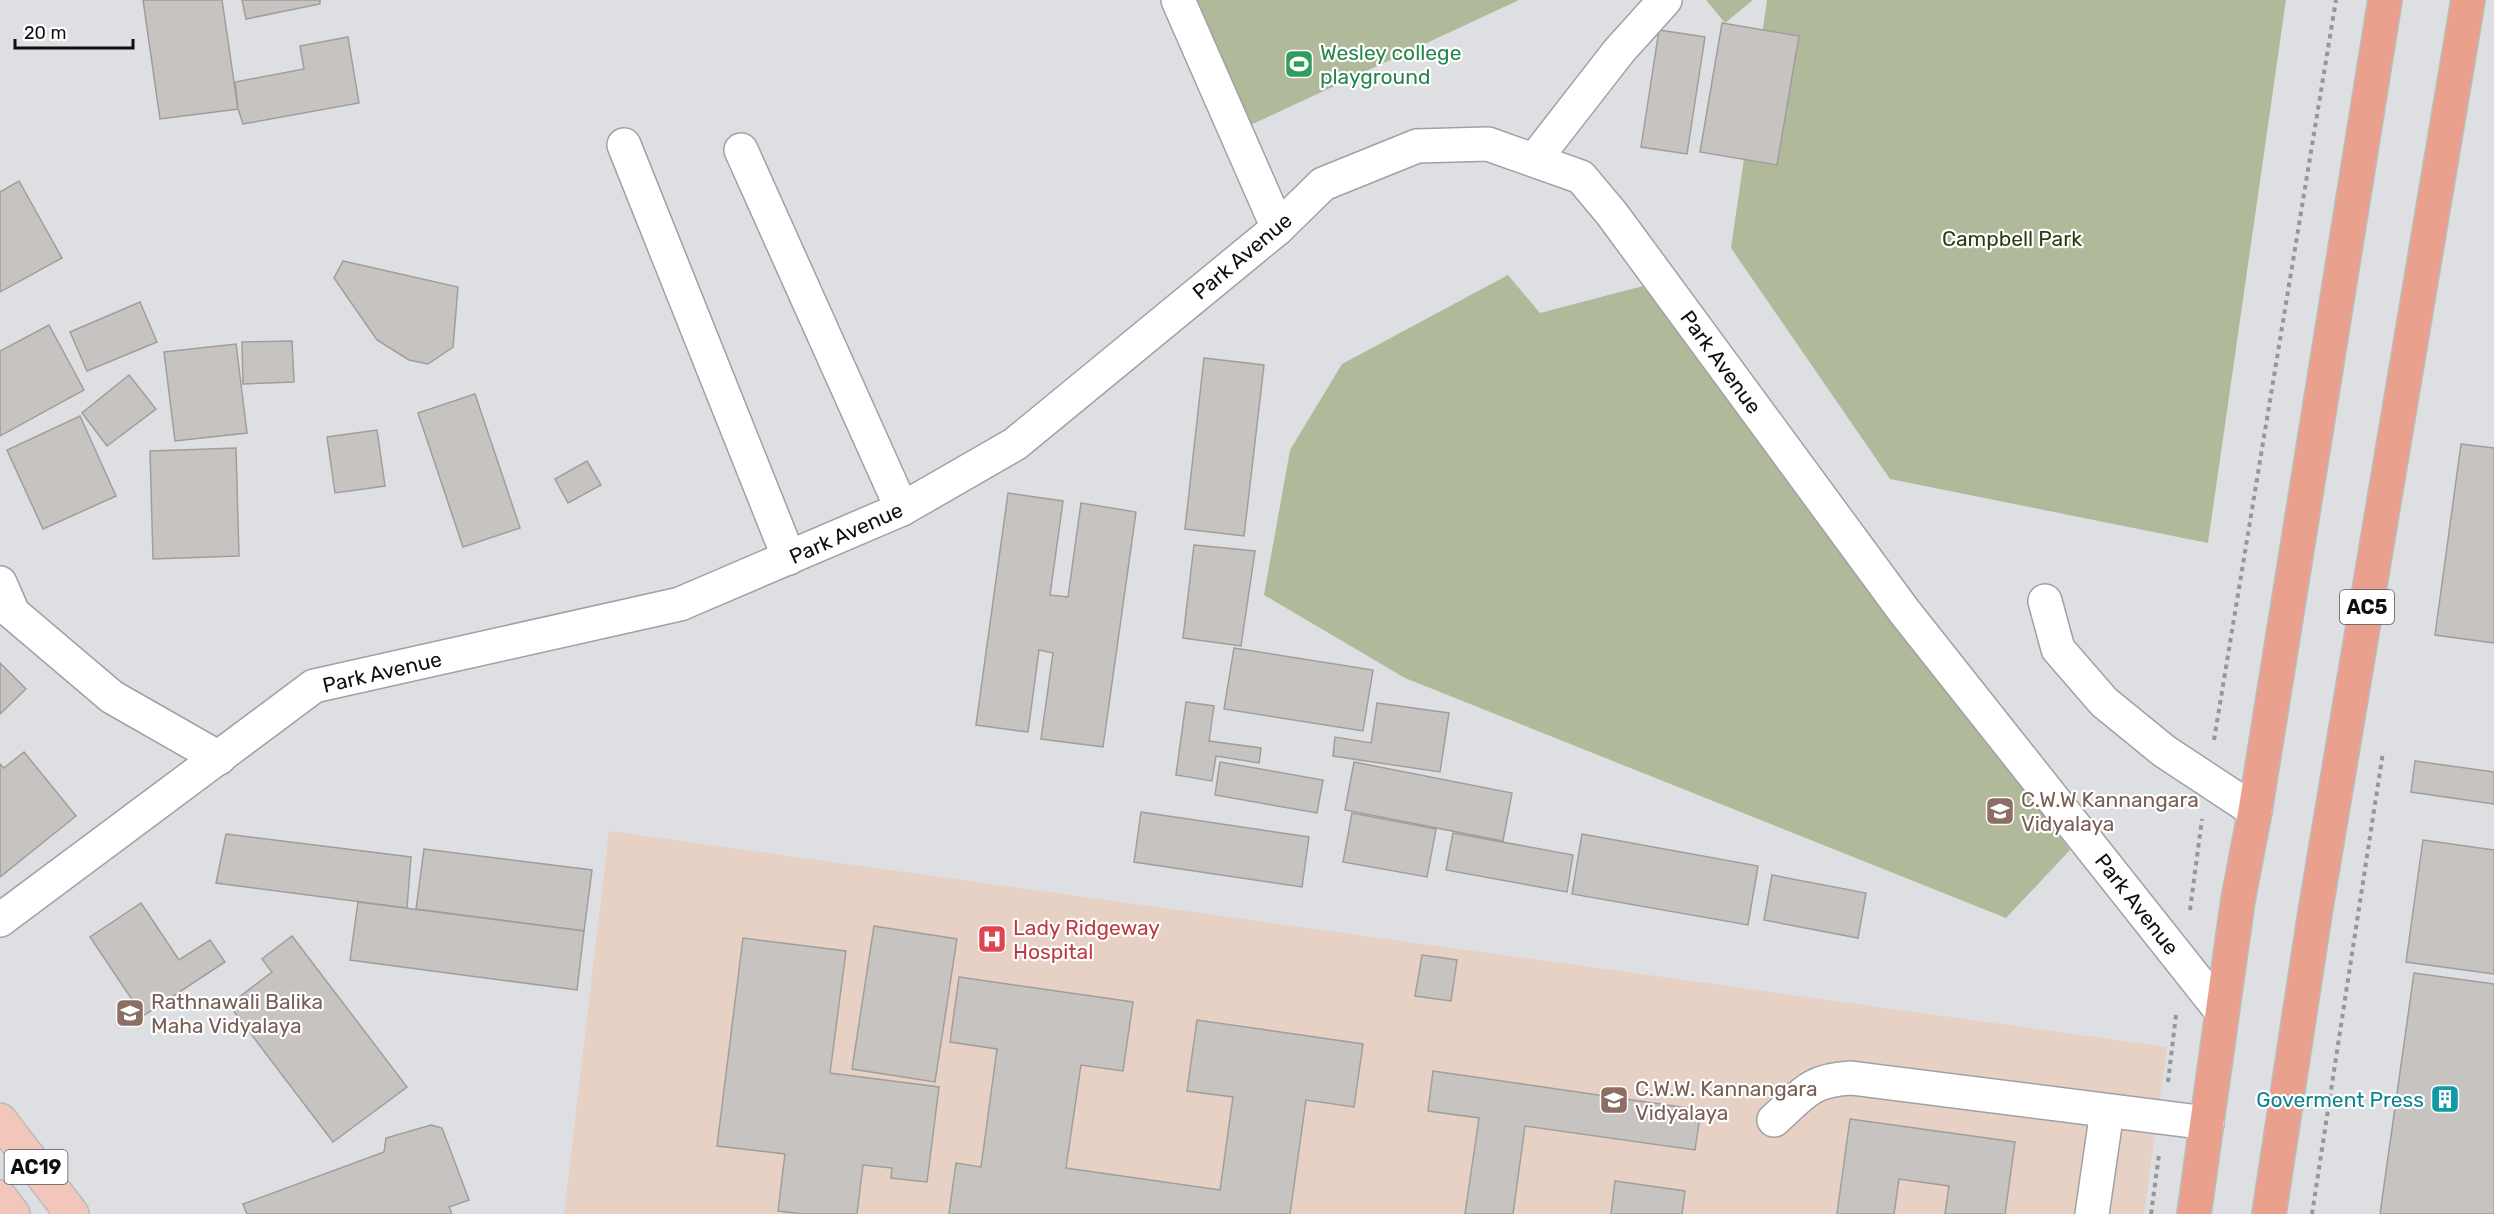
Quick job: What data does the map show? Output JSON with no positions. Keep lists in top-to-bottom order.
{
  "streets": {
    "highway": ["AC5"],
    "main road": ["AC19"],
    "street": ["Park Avenue"]
  },
  "parks": ["Campbell Park"],
  "places": {
    "sports": ["Wesley college playground"],
    "school or university": ["C.W.W Kannangara Vidyalaya", "Rathnawali Balika Maha Vidyalaya", "C.W.W. Kannangara Vidyalaya"],
    "hospital": ["Lady Ridgeway Hospital"],
    "building": ["Goverment Press"]
  },
  "scale_bar": "20 m"
}
